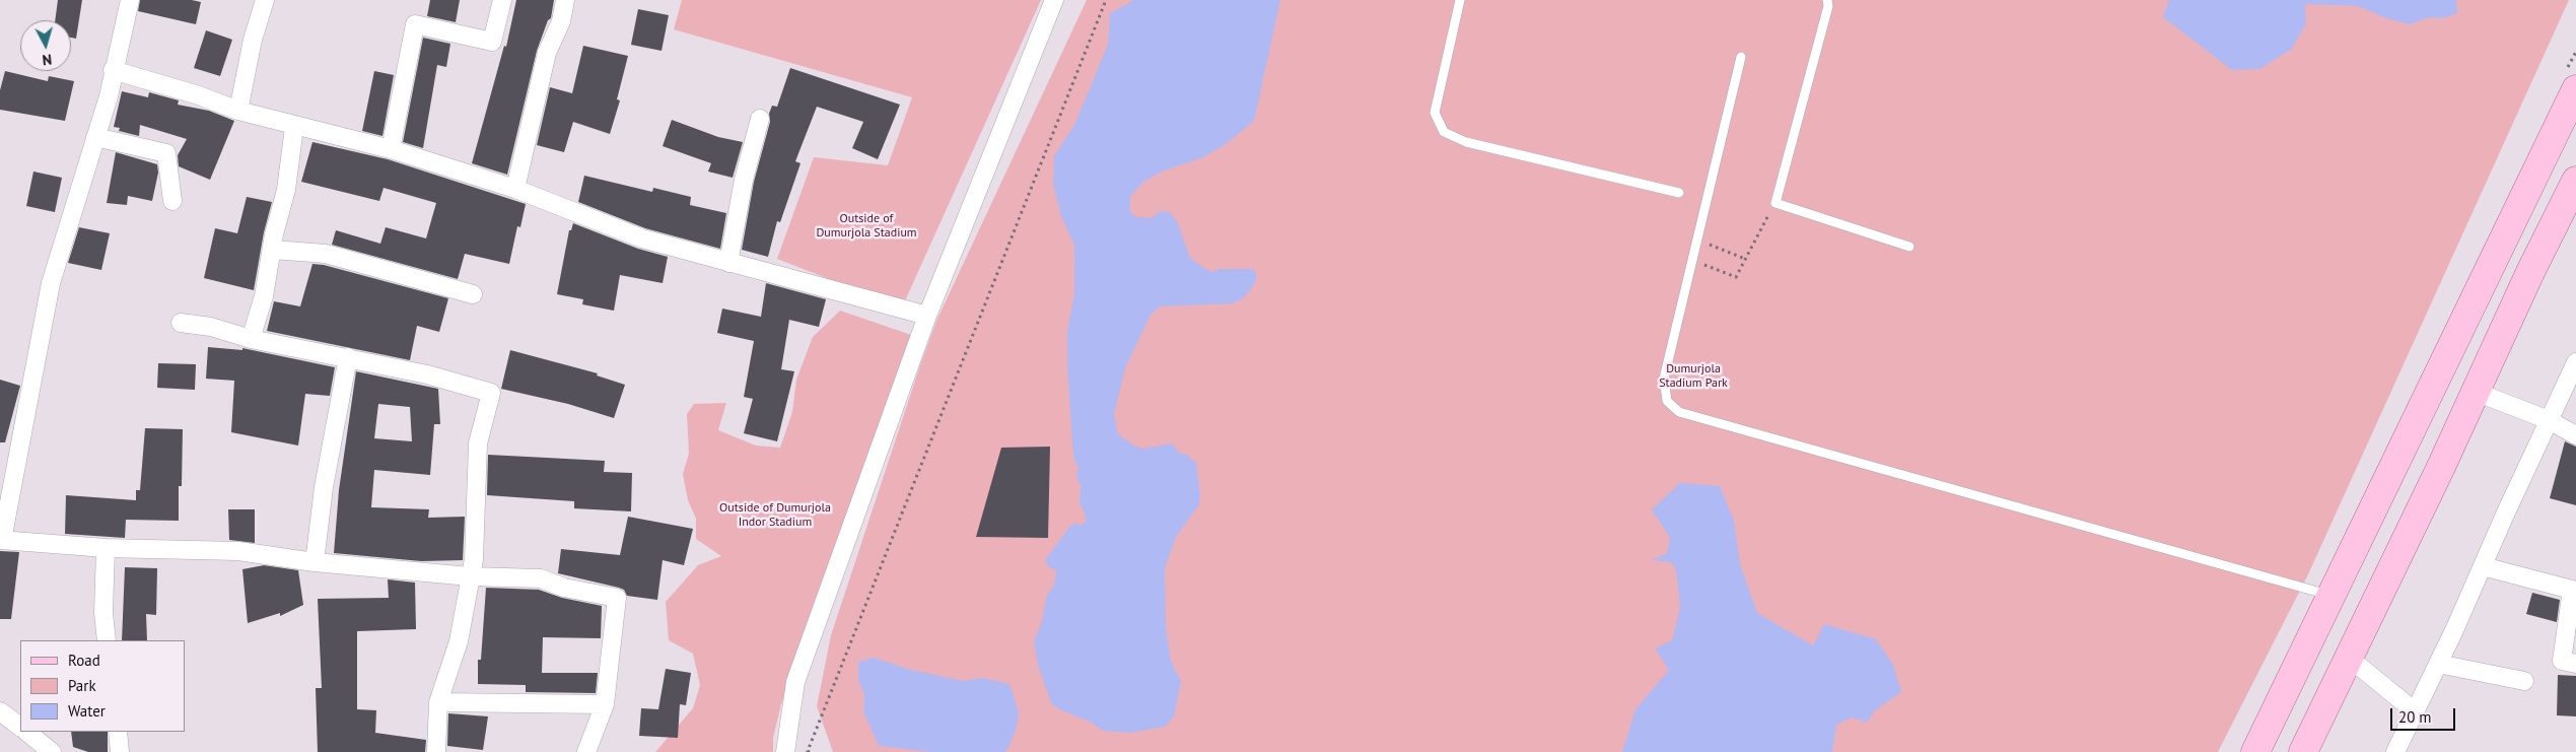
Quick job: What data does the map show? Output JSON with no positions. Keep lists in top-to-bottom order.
{
  "parks": ["Outside of Dumurjola Stadium", "Dumurjola Stadium Park", "Outside of Dumurjola Indor Stadium"],
  "legend": ["Road", "Park", "Water"],
  "scale_bar": "20 m",
  "north": "bottom"
}
